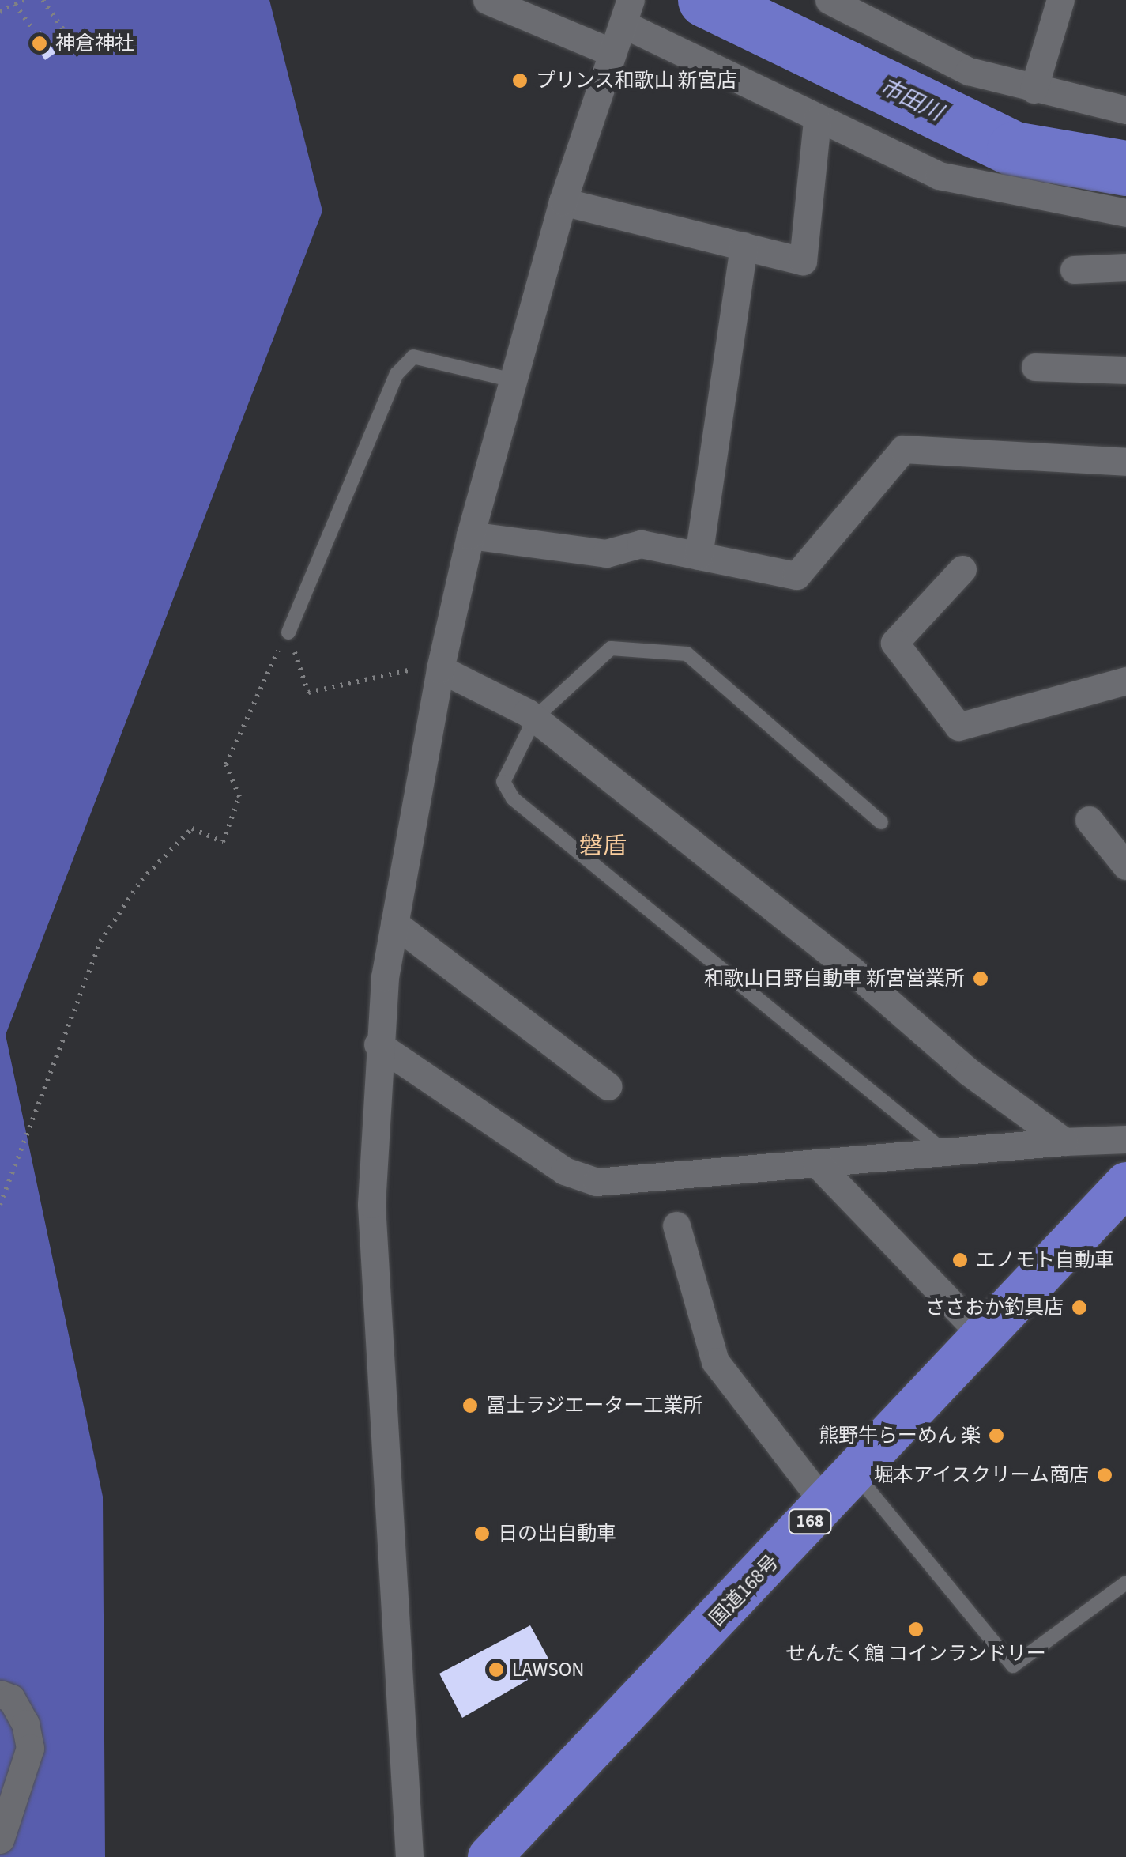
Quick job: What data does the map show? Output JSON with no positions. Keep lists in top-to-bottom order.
{
  "streets": {
    "highway": ["168", "国道168号"]
  },
  "districts": ["磐盾"],
  "water": ["市田川"],
  "places": [
    "神倉神社",
    "プリンス和歌山 新宮店",
    "和歌山日野自動車 新宮営業所",
    "エノモト自動車",
    "ささおか釣具店",
    "冨士ラジエーター工業所",
    "熊野牛らーめん 楽",
    "堀本アイスクリーム商店",
    "日の出自動車",
    "せんたく館 コインランドリー",
    "LAWSON"
  ]
}
